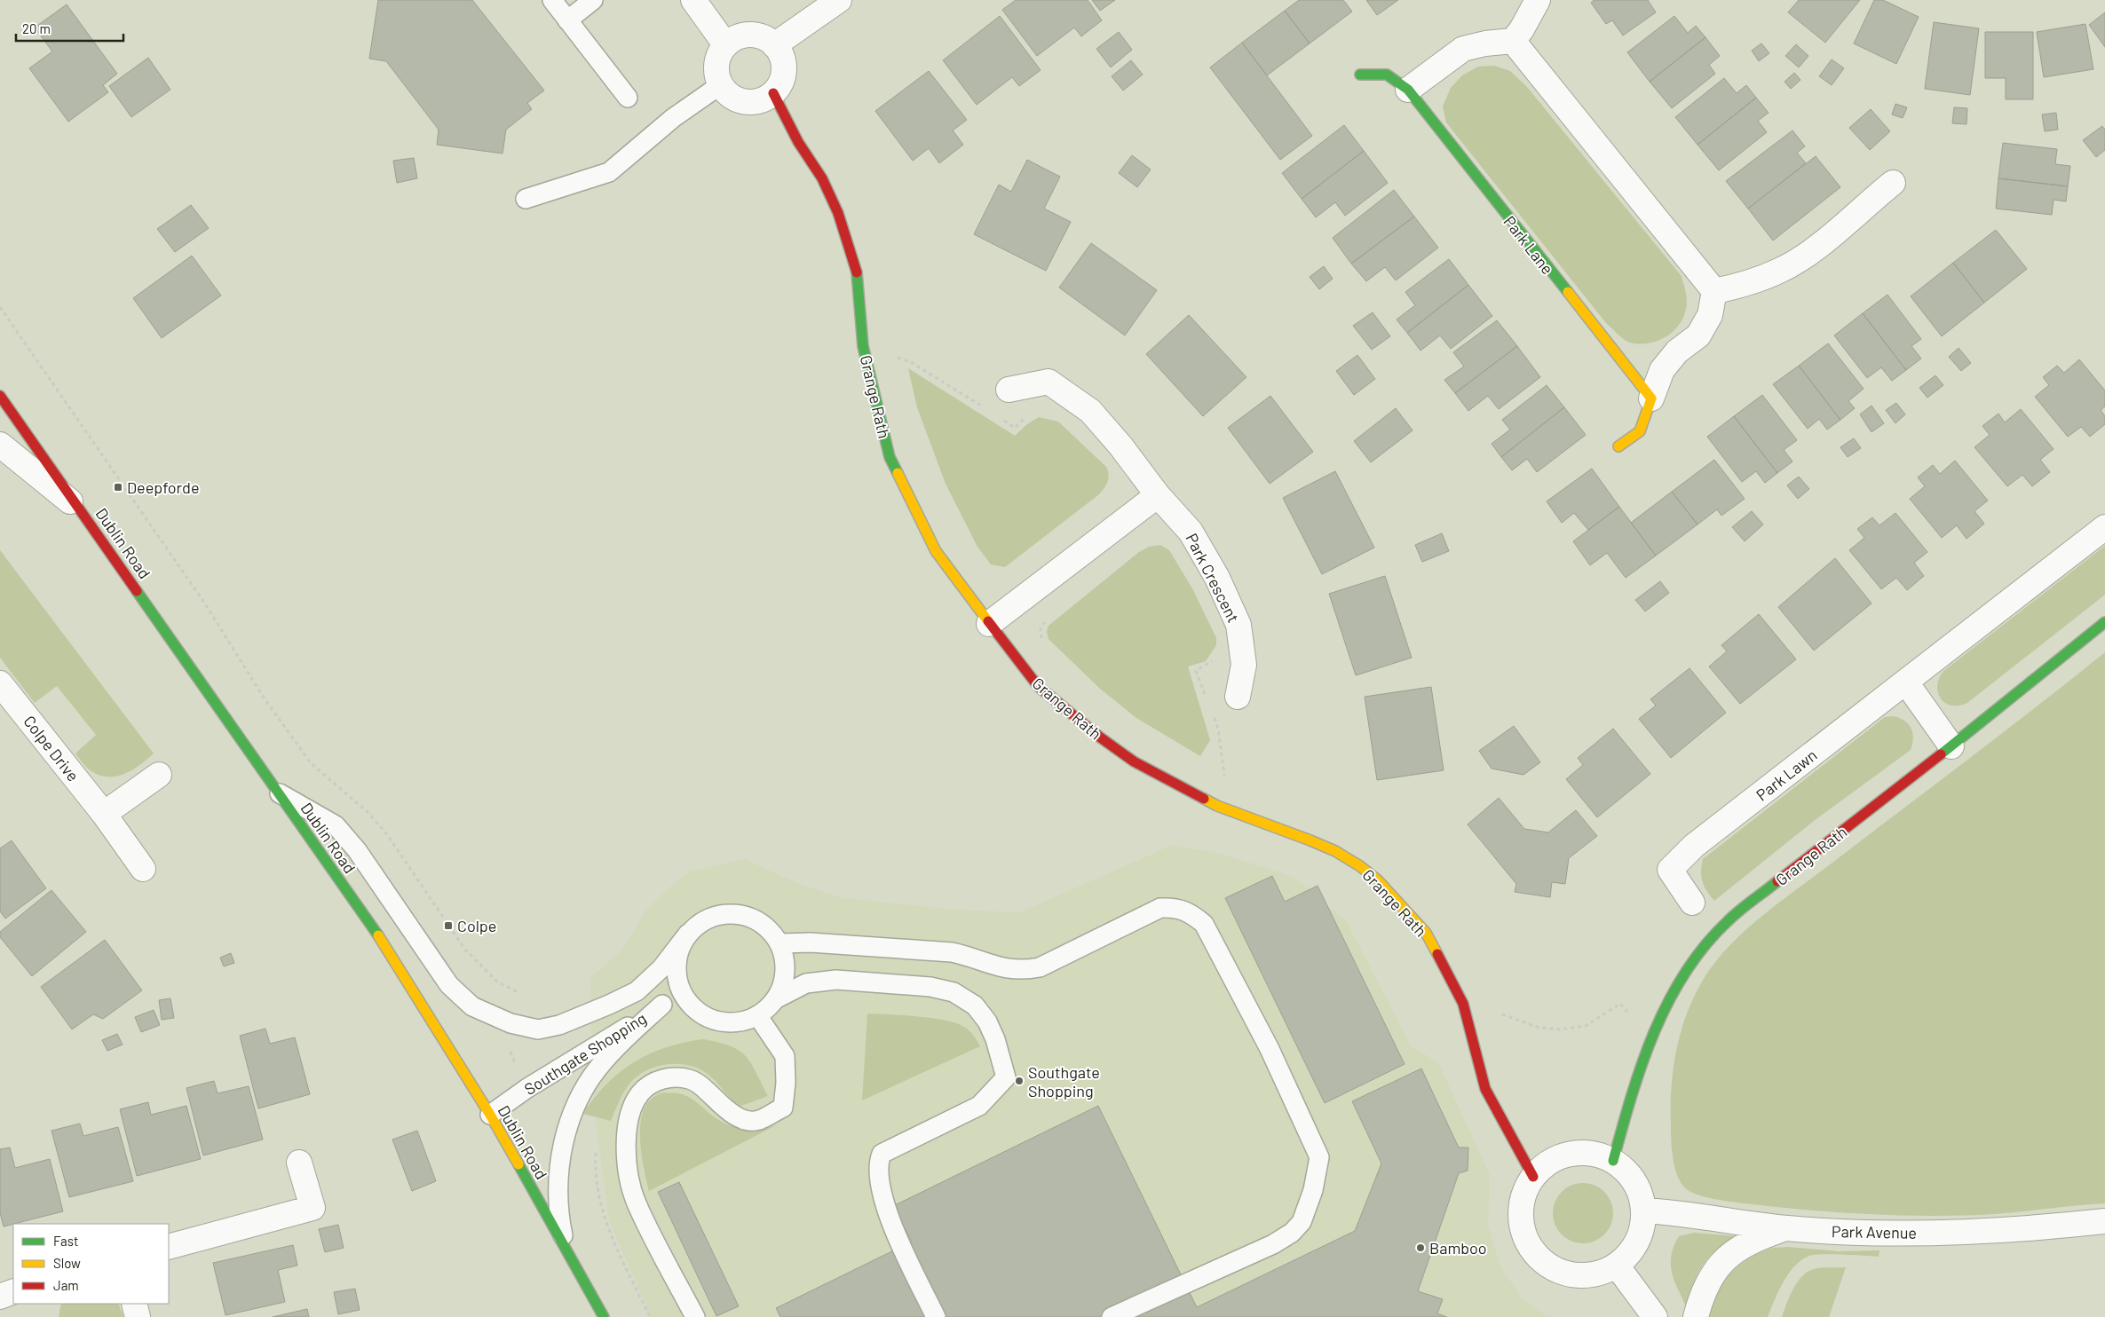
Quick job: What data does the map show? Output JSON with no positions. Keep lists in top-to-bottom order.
{
  "streets": {
    "street": [
      "Park Lane",
      "Grange Rath",
      "Dublin Road",
      "Park Crescent",
      "Colpe Drive",
      "Park Lawn",
      "Park Avenue"
    ],
    "lane": ["Southgate Shopping"]
  },
  "crossings": [
    ["Grange Rath", "Park Avenue"],
    ["Dublin Road", "Southgate Shopping"]
  ],
  "places": {
    "transit": ["Deepforde", "Colpe"],
    "other": ["Southgate Shopping", "Bamboo"]
  },
  "legend": ["Fast", "Slow", "Jam"],
  "scale_bar": "20 m"
}
